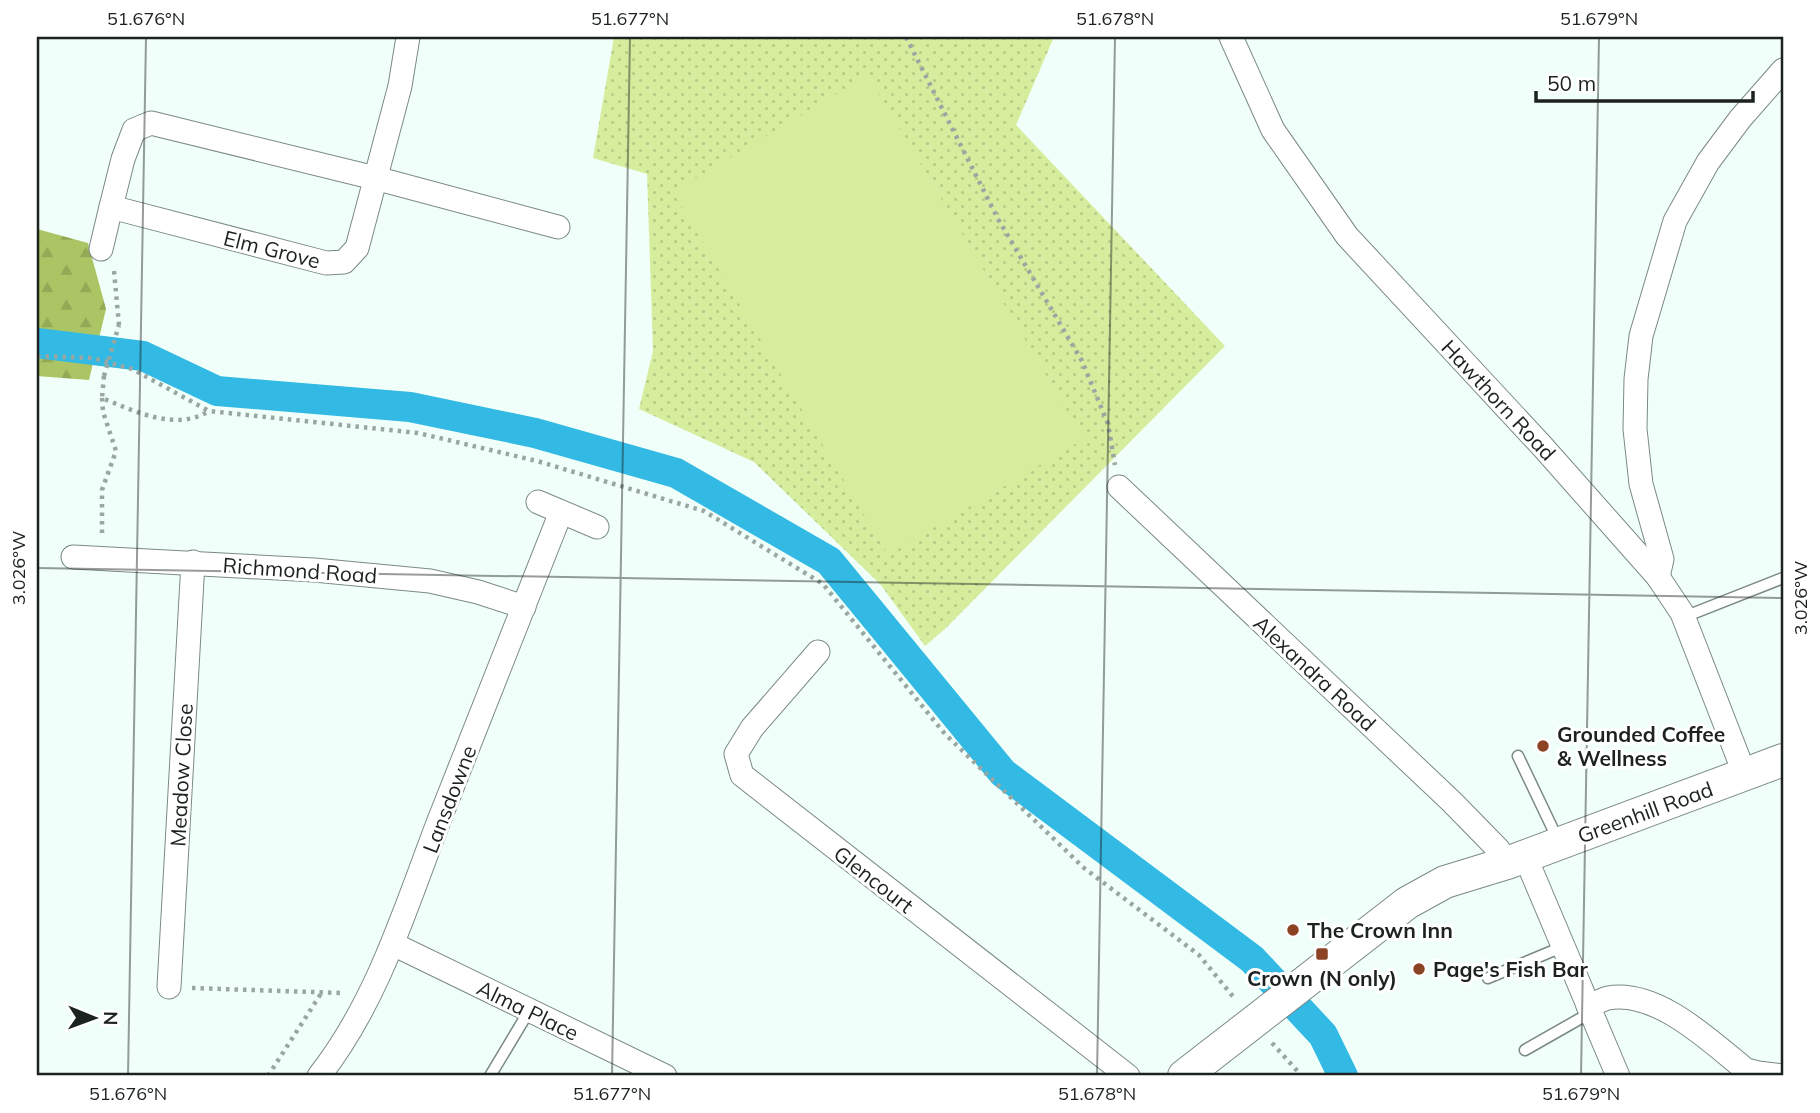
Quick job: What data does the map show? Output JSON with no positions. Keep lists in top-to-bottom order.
{
  "streets": {
    "street": [
      "Elm Grove",
      "Hawthorn Road",
      "Richmond Road",
      "Alexandra Road",
      "Meadow Close",
      "Lansdowne",
      "Greenhill Road",
      "Glencourt",
      "Alma Place"
    ]
  },
  "crossings": [
    ["Hawthorn Road", "Greenhill Road"],
    ["Richmond Road", "Meadow Close"],
    ["Richmond Road", "Lansdowne"],
    ["Alexandra Road", "Greenhill Road"],
    ["Lansdowne", "Alma Place"]
  ],
  "places": {
    "other": ["Grounded Coffee & Wellness", "The Crown Inn", "Page's Fish Bar"],
    "transit": ["Crown (N only)"]
  },
  "scale_bar": "50 m",
  "north": "right",
  "coordinates": [
    "51.676°N",
    "51.677°N",
    "51.678°N",
    "51.679°N",
    "3.026°W"
  ]
}
